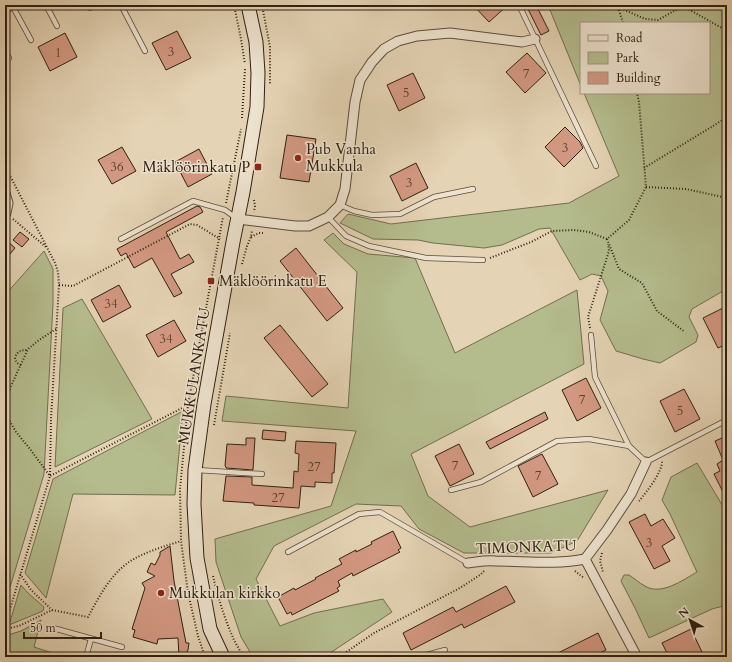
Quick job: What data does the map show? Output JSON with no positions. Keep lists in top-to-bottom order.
{
  "streets": {
    "street": ["MUKKULANKATU", "TIMONKATU"]
  },
  "places": {
    "other": ["Pub Vanha Mukkula", "Mukkulan kirkko"],
    "transit": ["Mäklöörinkatu P", "Mäklöörinkatu E"]
  },
  "house_numbers": [
    "3",
    "1",
    "7",
    "5",
    "3",
    "36",
    "3",
    "34",
    "34",
    "7",
    "5",
    "7",
    "27",
    "7",
    "27",
    "3"
  ],
  "legend": ["Road", "Park", "Building"],
  "scale_bar": "50 m",
  "north": "top left"
}
